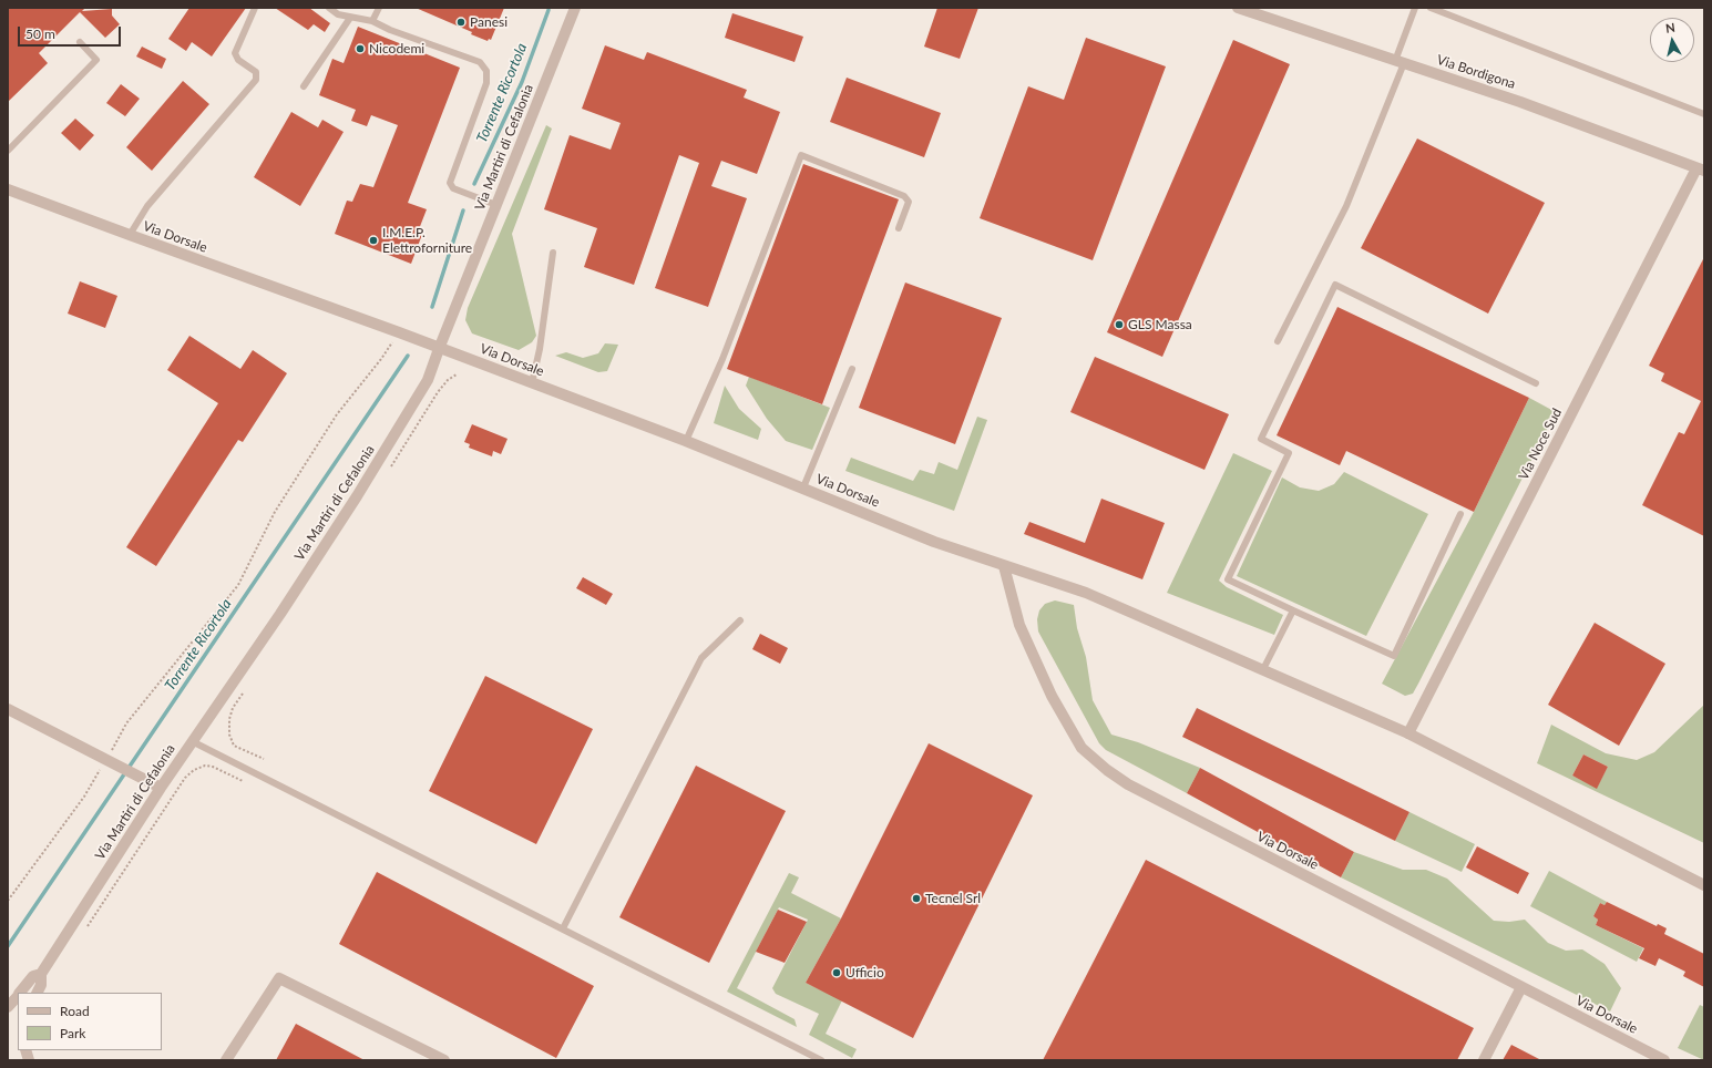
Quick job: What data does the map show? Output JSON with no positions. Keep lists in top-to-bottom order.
{
  "streets": {
    "street": [
      "Via Bordigona",
      "Via Martiri di Cefalonia",
      "Via Dorsale",
      "Via Noce Sud"
    ]
  },
  "crossings": [
    ["Via Bordigona", "Via Noce Sud"],
    ["Via Martiri di Cefalonia", "Via Dorsale"],
    ["Via Dorsale", "Via Noce Sud"]
  ],
  "water": ["Torrente Ricortola"],
  "places": [
    "Panesi",
    "Nicodemi",
    "I.M.E.P. Elettroforniture",
    "GLS Massa",
    "Tecnel Srl",
    "Ufficio"
  ],
  "legend": ["Road", "Park"],
  "scale_bar": "50 m",
  "north": "top"
}
